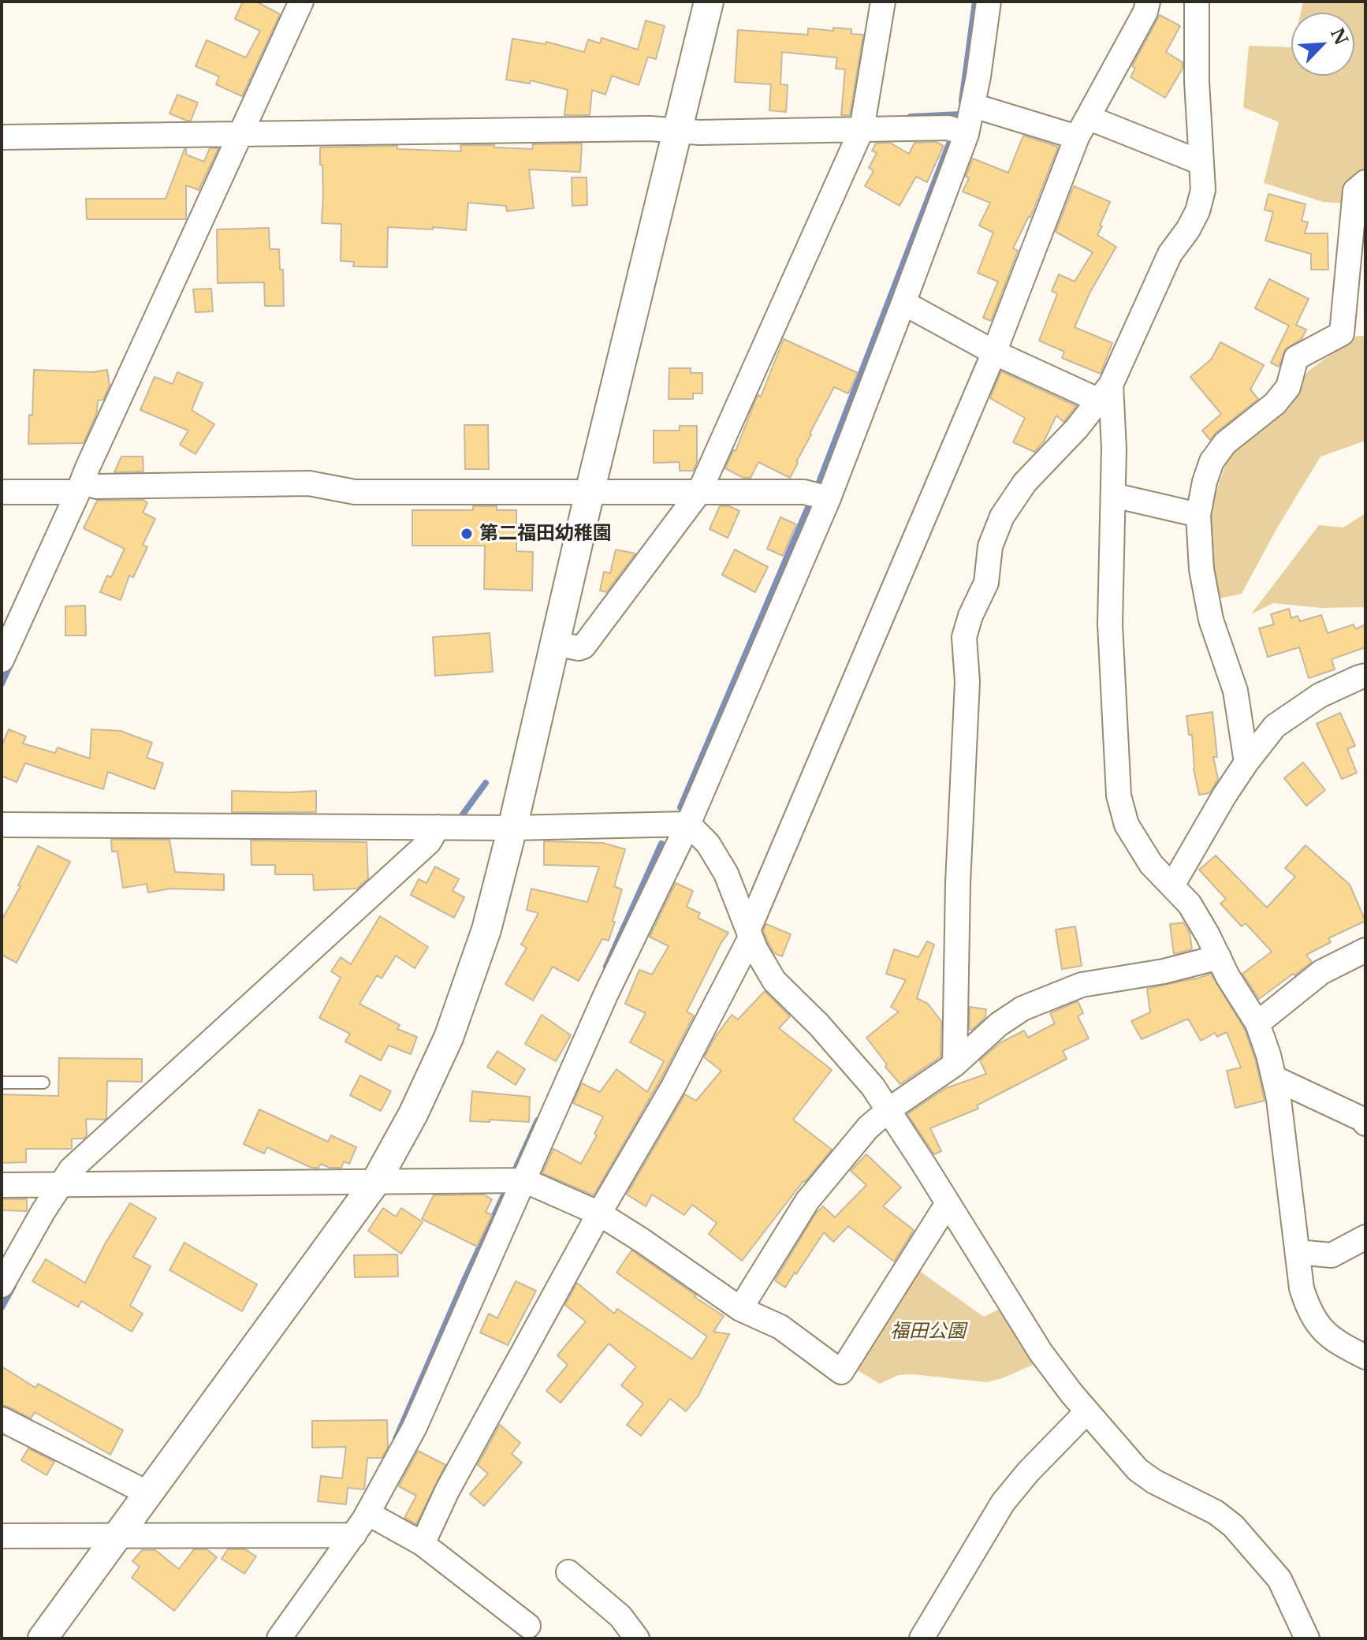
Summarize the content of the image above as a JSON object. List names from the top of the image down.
{
  "parks": ["福田公園"],
  "places": ["第二福田幼稚園"],
  "north": "top right"
}
